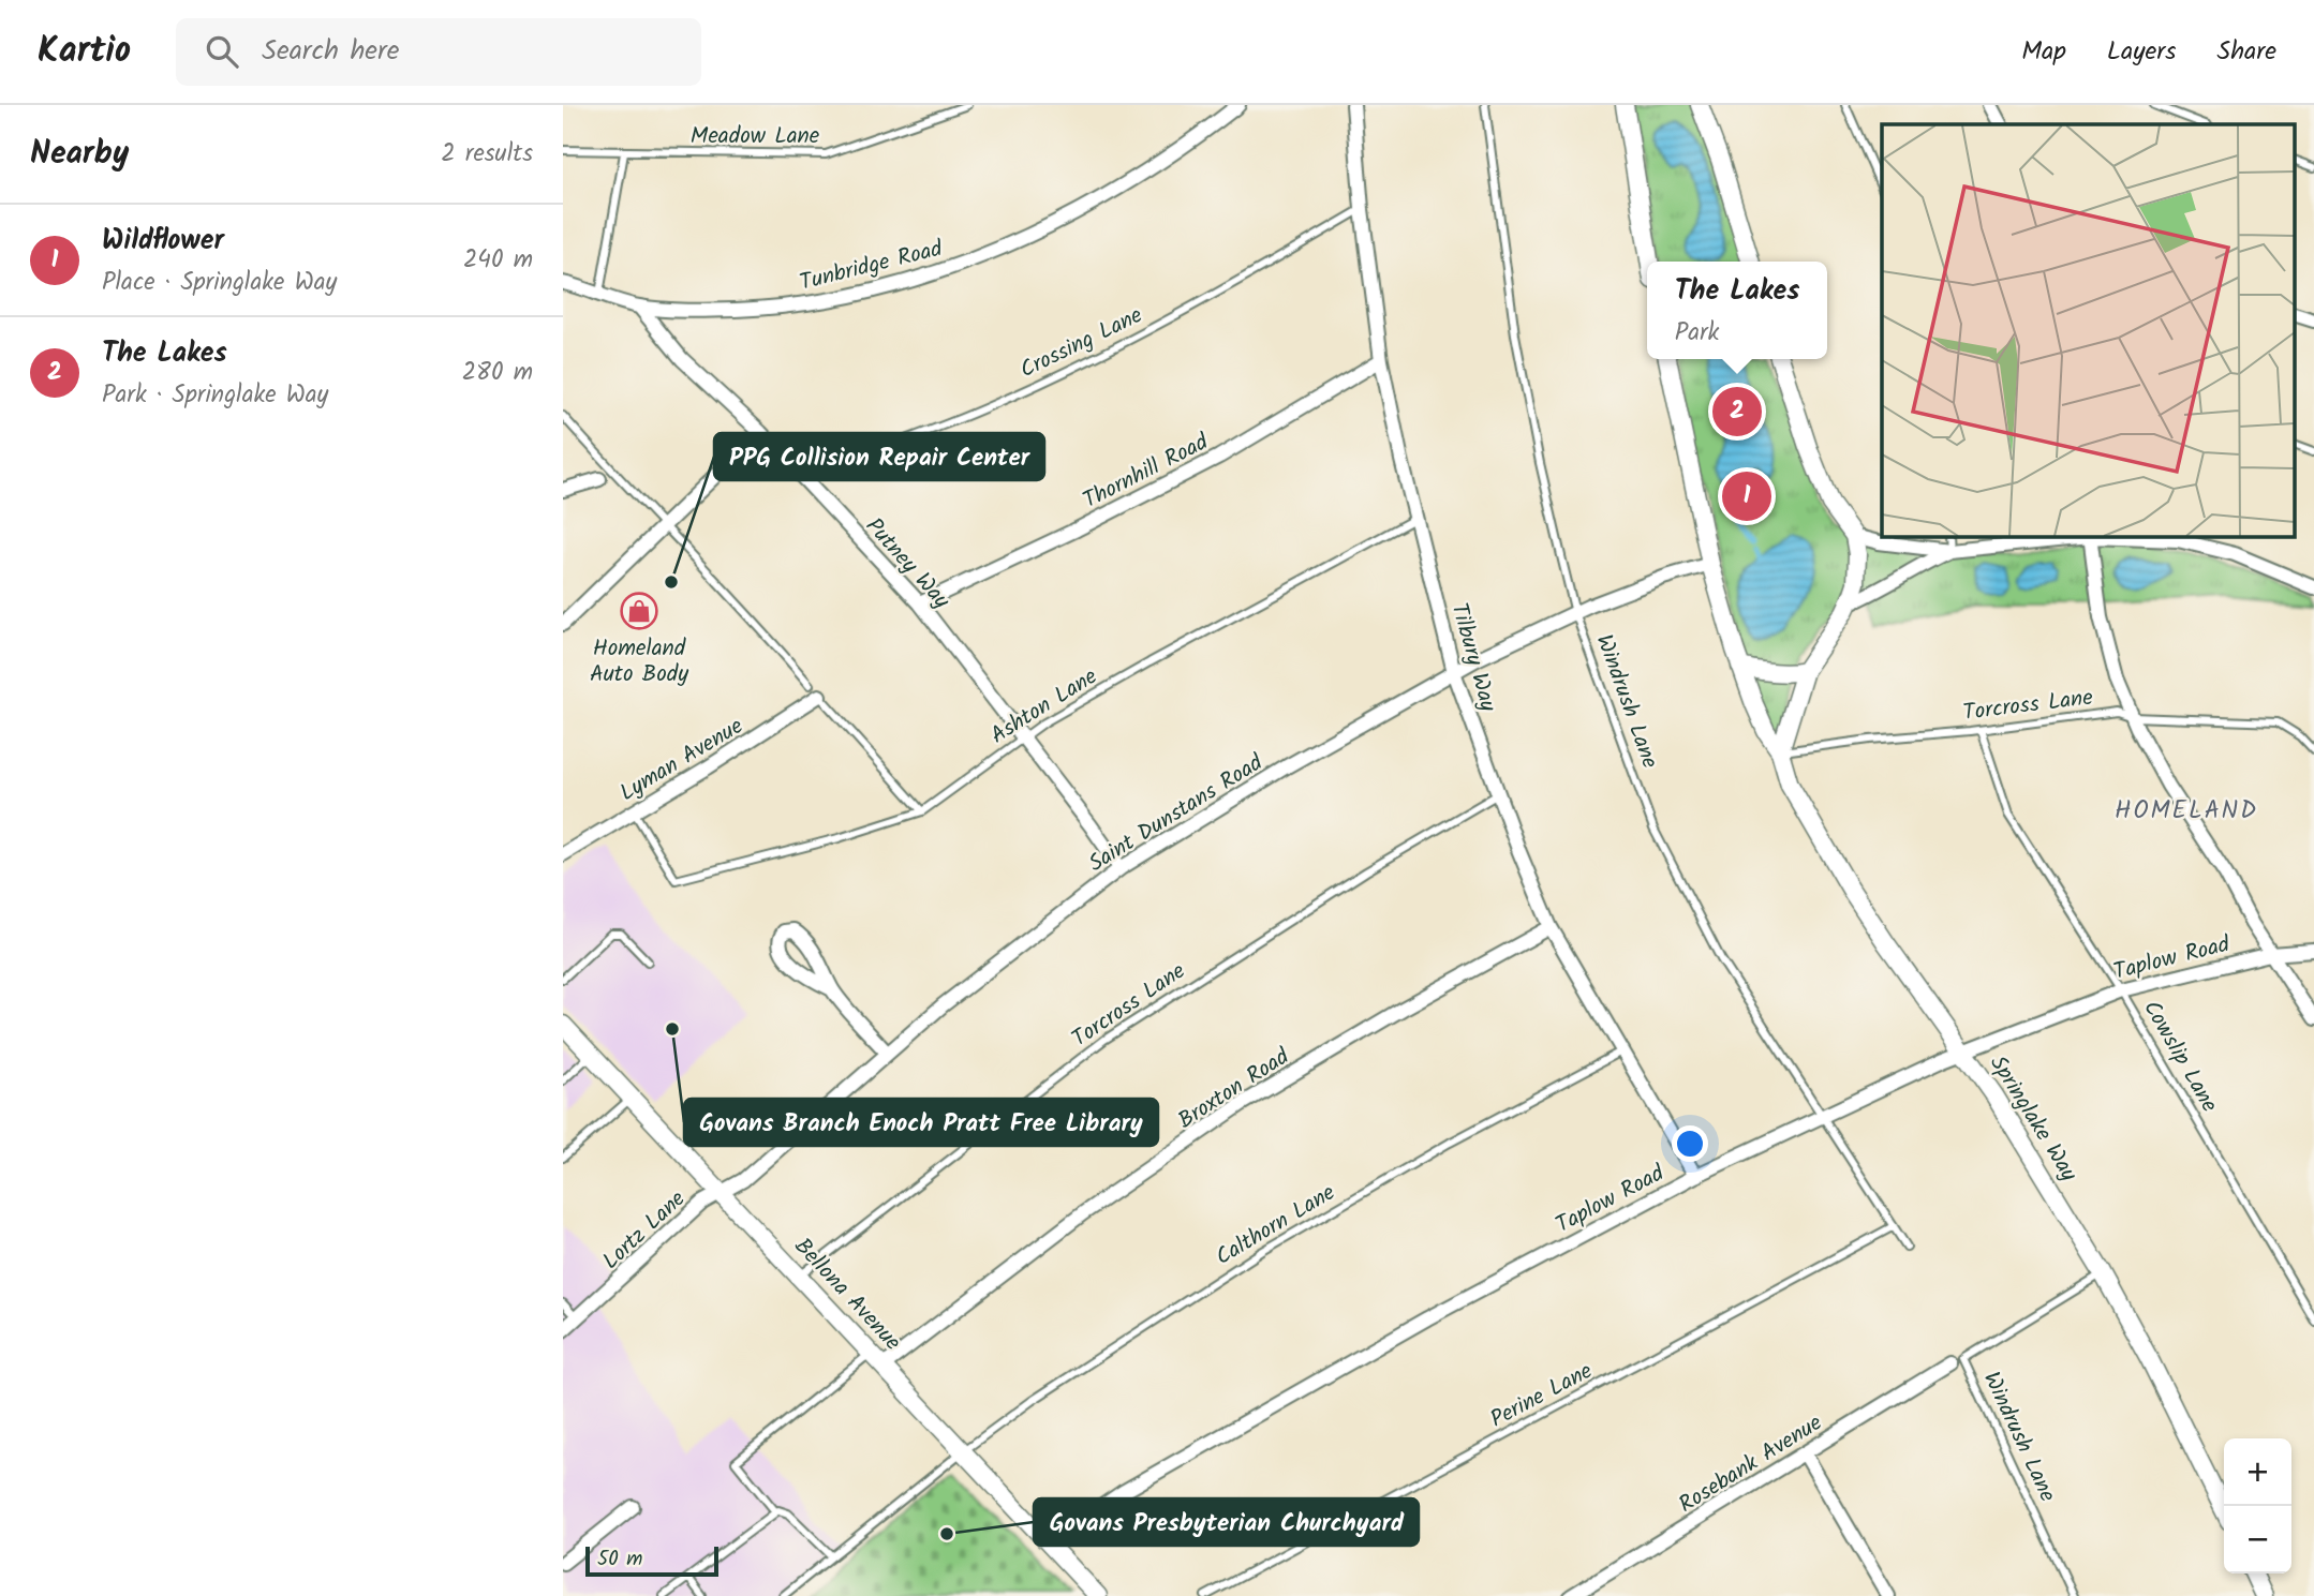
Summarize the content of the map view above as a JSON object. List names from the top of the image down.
{
  "streets": {
    "street": [
      "Tunbridge Road",
      "Thornhill Road",
      "Putney Way",
      "Tilbury Way",
      "Lyman Avenue",
      "Saint Dunstans Road",
      "Taplow Road",
      "Broxton Road",
      "Springlake Way",
      "Lortz Lane",
      "Bellona Avenue",
      "Rosebank Avenue"
    ],
    "lane": [
      "Meadow Lane",
      "Crossing Lane",
      "Windrush Lane",
      "Torcross Lane",
      "Ashton Lane",
      "Cowslip Lane",
      "Calthorn Lane",
      "Perine Lane"
    ]
  },
  "crossings": [
    ["Tunbridge Road", "Putney Way"],
    ["Crossing Lane", "Putney Way"],
    ["Crossing Lane", "Tilbury Way"],
    ["Thornhill Road", "Putney Way"],
    ["Thornhill Road", "Tilbury Way"],
    ["Putney Way", "Ashton Lane"],
    ["Putney Way", "Saint Dunstans Road"],
    ["Tilbury Way", "Torcross Lane"],
    ["Tilbury Way", "Ashton Lane"],
    ["Tilbury Way", "Saint Dunstans Road"],
    ["Tilbury Way", "Taplow Road"],
    ["Tilbury Way", "Broxton Road"],
    ["Tilbury Way", "Calthorn Lane"],
    ["Windrush Lane", "Saint Dunstans Road"],
    ["Windrush Lane", "Taplow Road"],
    ["Windrush Lane", "Springlake Way"],
    ["Windrush Lane", "Perine Lane"],
    ["Torcross Lane", "Cowslip Lane"],
    ["Torcross Lane", "Springlake Way"],
    ["Torcross Lane", "Bellona Avenue"],
    ["Ashton Lane", "Lyman Avenue"],
    ["Saint Dunstans Road", "Springlake Way"],
    ["Saint Dunstans Road", "Lortz Lane"],
    ["Saint Dunstans Road", "Bellona Avenue"],
    ["Taplow Road", "Cowslip Lane"],
    ["Taplow Road", "Springlake Way"],
    ["Taplow Road", "Bellona Avenue"],
    ["Broxton Road", "Bellona Avenue"],
    ["Calthorn Lane", "Bellona Avenue"],
    ["Lortz Lane", "Bellona Avenue"]
  ],
  "districts": ["HOMELAND"],
  "places": {
    "other": ["PPG Collision Repair Center", "Govans Branch Enoch Pratt Free Library", "Govans Presbyterian Churchyard"],
    "shop": ["Homeland Auto Body"]
  },
  "scale_bar": "50 m",
  "page": {
    "header": "Kartio",
    "search": "Search here",
    "nav": ["Map", "Layers", "Share"],
    "heading": ["Nearby", "2 results"],
    "list": [
      {
        "mark": "1",
        "name": "Wildflower",
        "note": "Place · Springlake Way",
        "value": "240 m"
      },
      {
        "mark": "2",
        "name": "The Lakes",
        "note": "Park · Springlake Way",
        "value": "280 m"
      }
    ],
    "popup": ["The Lakes", "Park"],
    "pins": ["2", "1"],
    "map_buttons": ["+", "−"],
    "scale": "50 m"
  }
}
